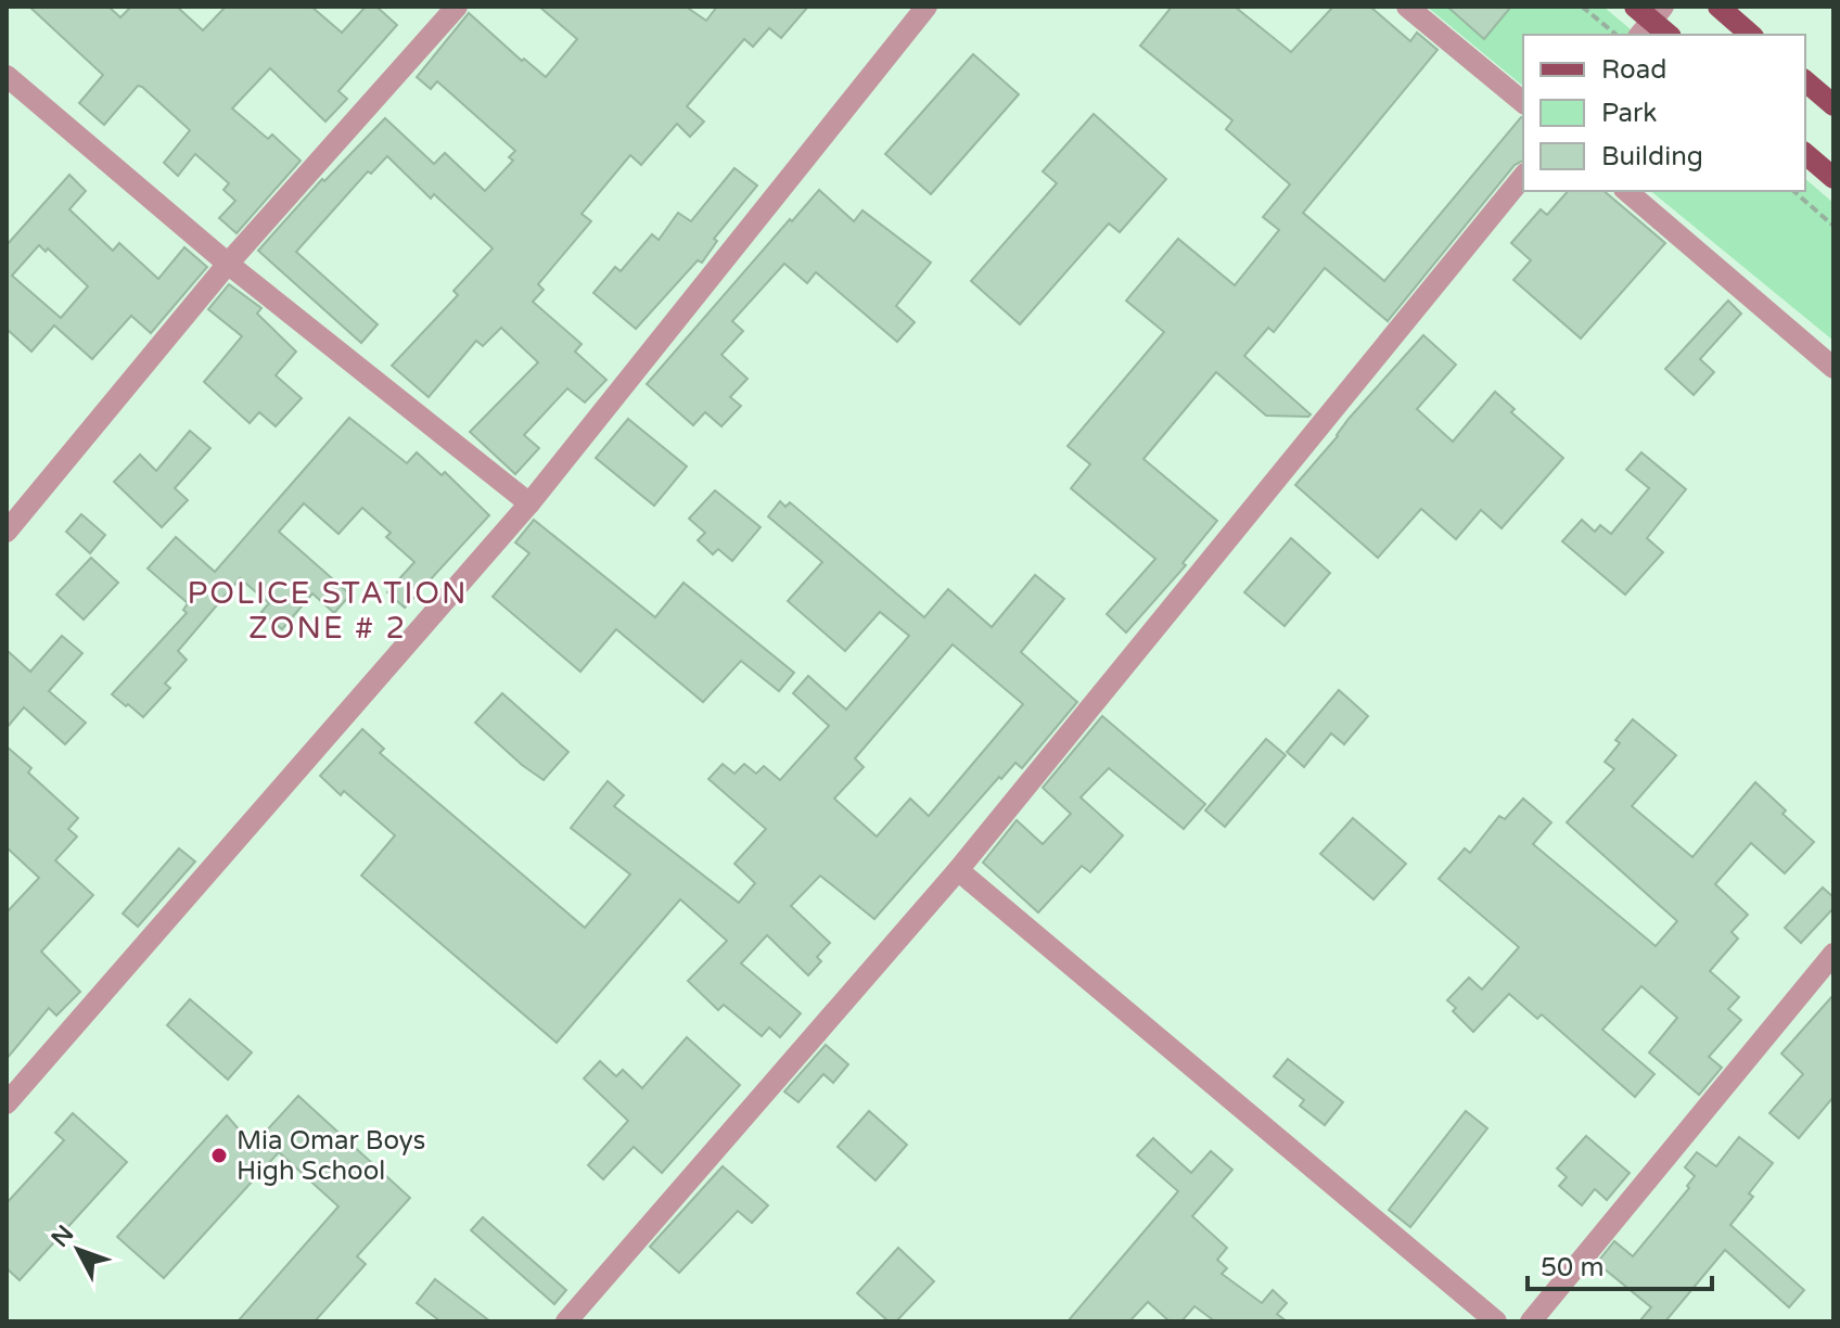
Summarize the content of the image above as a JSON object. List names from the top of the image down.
{
  "districts": ["POLICE STATION ZONE # 2"],
  "places": ["Mia Omar Boys High School"],
  "legend": ["Road", "Park", "Building"],
  "scale_bar": "50 m",
  "north": "top left"
}
